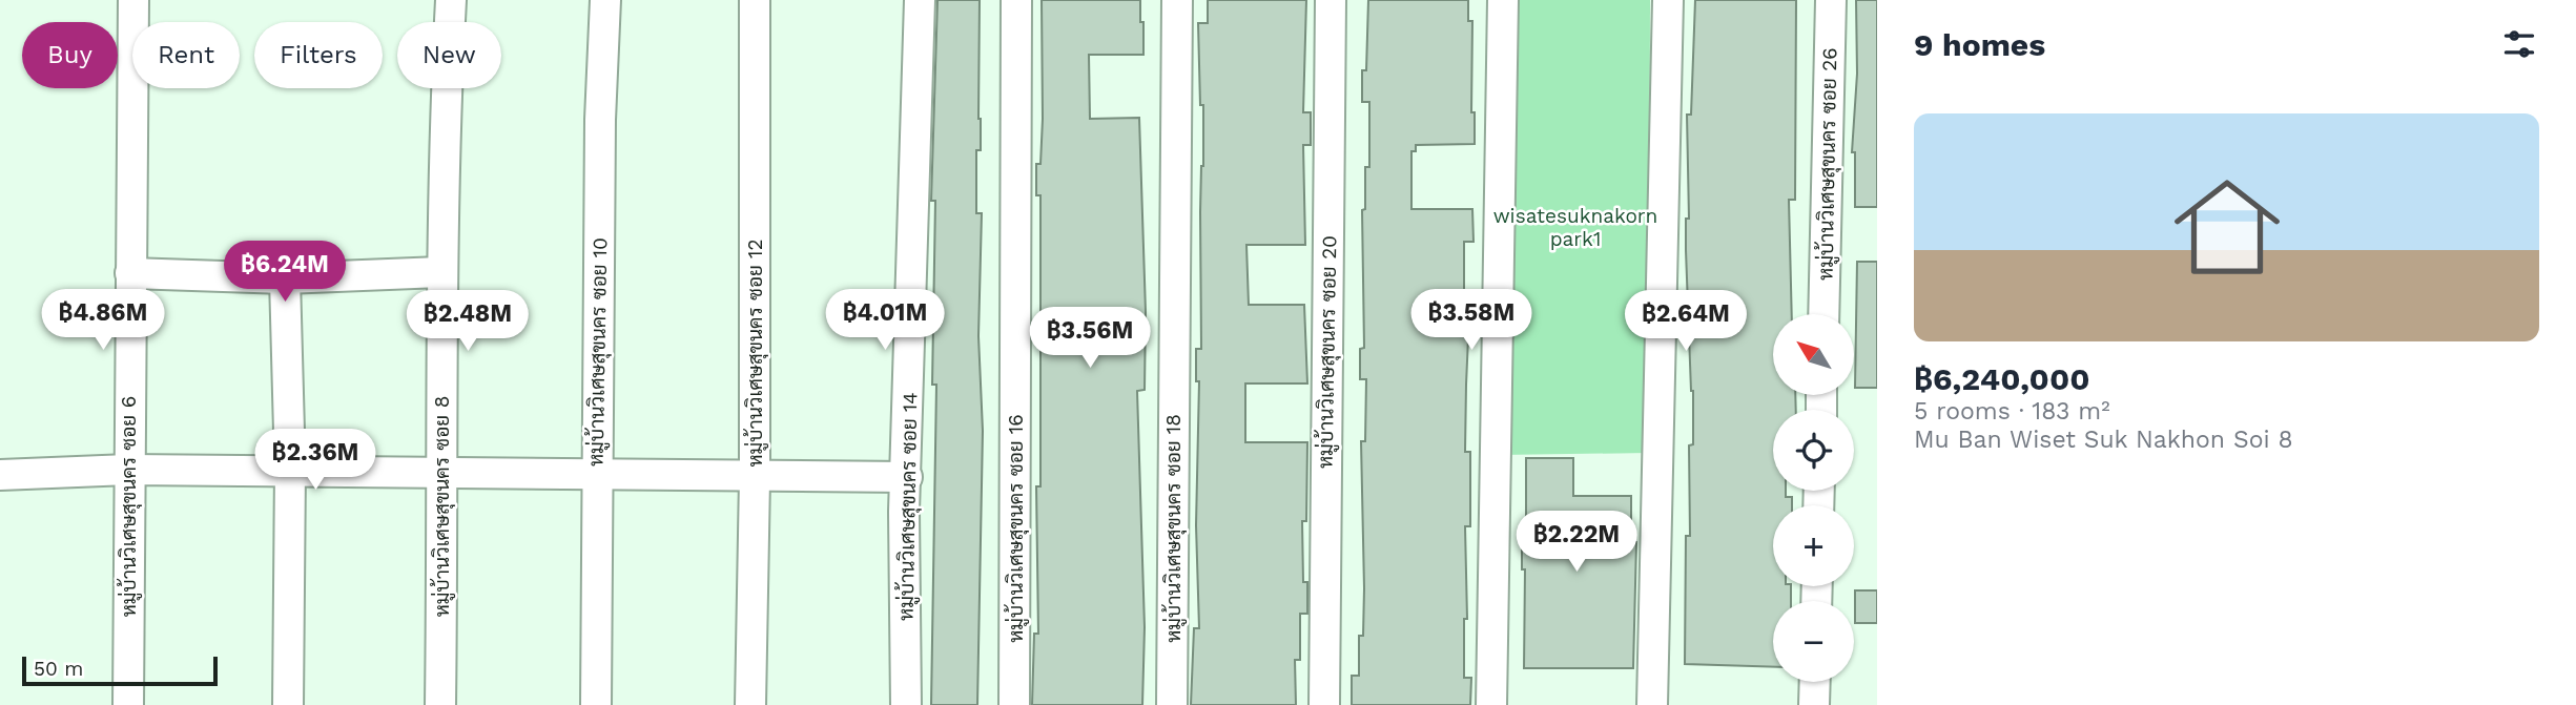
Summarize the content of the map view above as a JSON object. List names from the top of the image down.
{
  "streets": {
    "street": [
      "หมู่บ้านวิเศษสุขนคร ซอย 26",
      "หมู่บ้านวิเศษสุขนคร ซอย 10",
      "หมู่บ้านวิเศษสุขนคร ซอย 20",
      "หมู่บ้านวิเศษสุขนคร ซอย 12",
      "หมู่บ้านวิเศษสุขนคร ซอย 6",
      "หมู่บ้านวิเศษสุขนคร ซอย 8",
      "หมู่บ้านวิเศษสุขนคร ซอย 14",
      "หมู่บ้านวิเศษสุขนคร ซอย 16",
      "หมู่บ้านวิเศษสุขนคร ซอย 18"
    ]
  },
  "parks": ["wisatesuknakorn park1"],
  "scale_bar": "50 m",
  "north": "top left",
  "page": {
    "heading": "9 homes",
    "chip": [
      "Buy",
      "Rent",
      "Filters",
      "New"
    ],
    "list": [
      {
        "name": "฿6,240,000",
        "note": "5 rooms · 183 m² · Mu Ban Wiset Suk Nakhon Soi 8"
      }
    ],
    "price": [
      "฿6.24M",
      "฿4.86M",
      "฿4.01M",
      "฿3.58M",
      "฿2.48M",
      "฿2.64M",
      "฿3.56M",
      "฿2.36M",
      "฿2.22M"
    ],
    "map_buttons": ["+", "−"],
    "scale": "50 m"
  }
}
